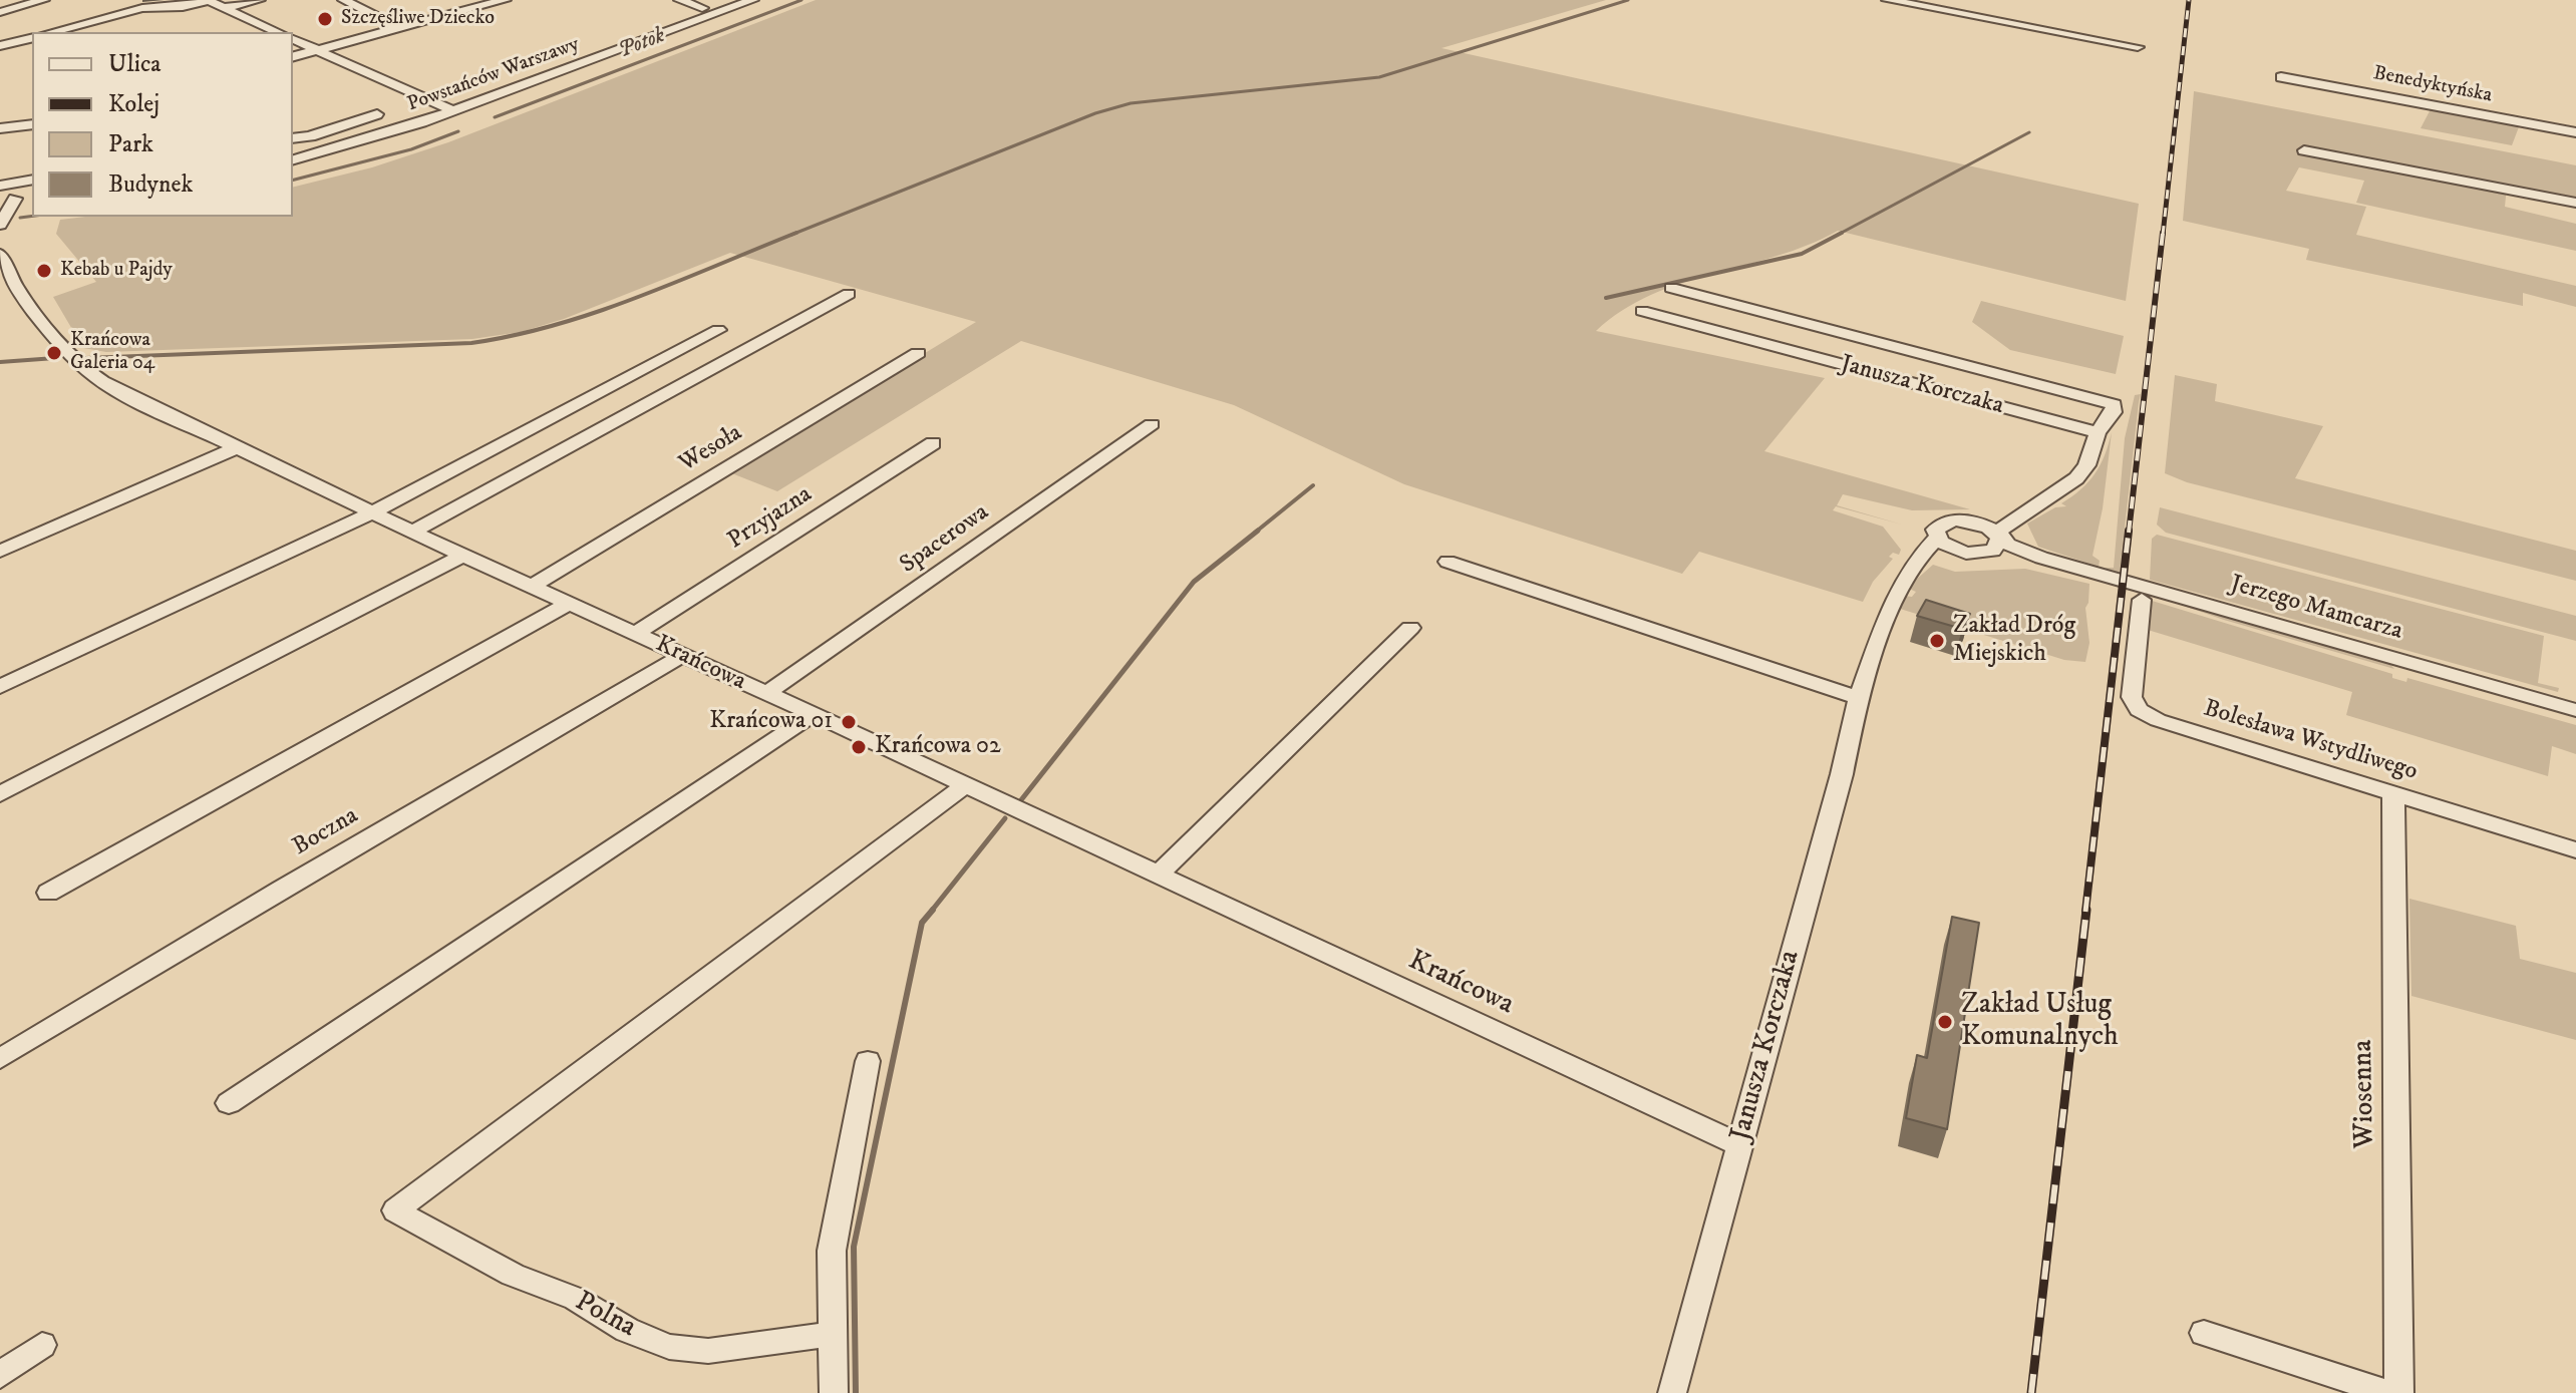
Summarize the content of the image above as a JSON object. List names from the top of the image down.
{
  "streets": {
    "street": [
      "Powstańców Warszawy",
      "Benedyktyńska",
      "Janusza Korczaka",
      "Wesoła",
      "Przyjazna",
      "Spacerowa",
      "Jerzego Mamcarza",
      "Krańcowa",
      "Bolesława Wstydliwego",
      "Boczna",
      "Wiosenna",
      "Polna"
    ]
  },
  "crossings": [
    ["Janusza Korczaka", "Krańcowa"],
    ["Wesoła", "Krańcowa"],
    ["Przyjazna", "Krańcowa"],
    ["Spacerowa", "Krańcowa"],
    ["Krańcowa", "Boczna"],
    ["Krańcowa", "Polna"],
    ["Bolesława Wstydliwego", "Wiosenna"]
  ],
  "water": ["Potok"],
  "places": [
    "Szczęśliwe Dziecko",
    "Kebab u Pajdy",
    "Krańcowa Galeria 04",
    "Zakład Dróg Miejskich",
    "Krańcowa 01",
    "Krańcowa 02",
    "Zakład Usług Komunalnych"
  ],
  "legend": [
    "Ulica",
    "Kolej",
    "Park",
    "Budynek"
  ]
}
